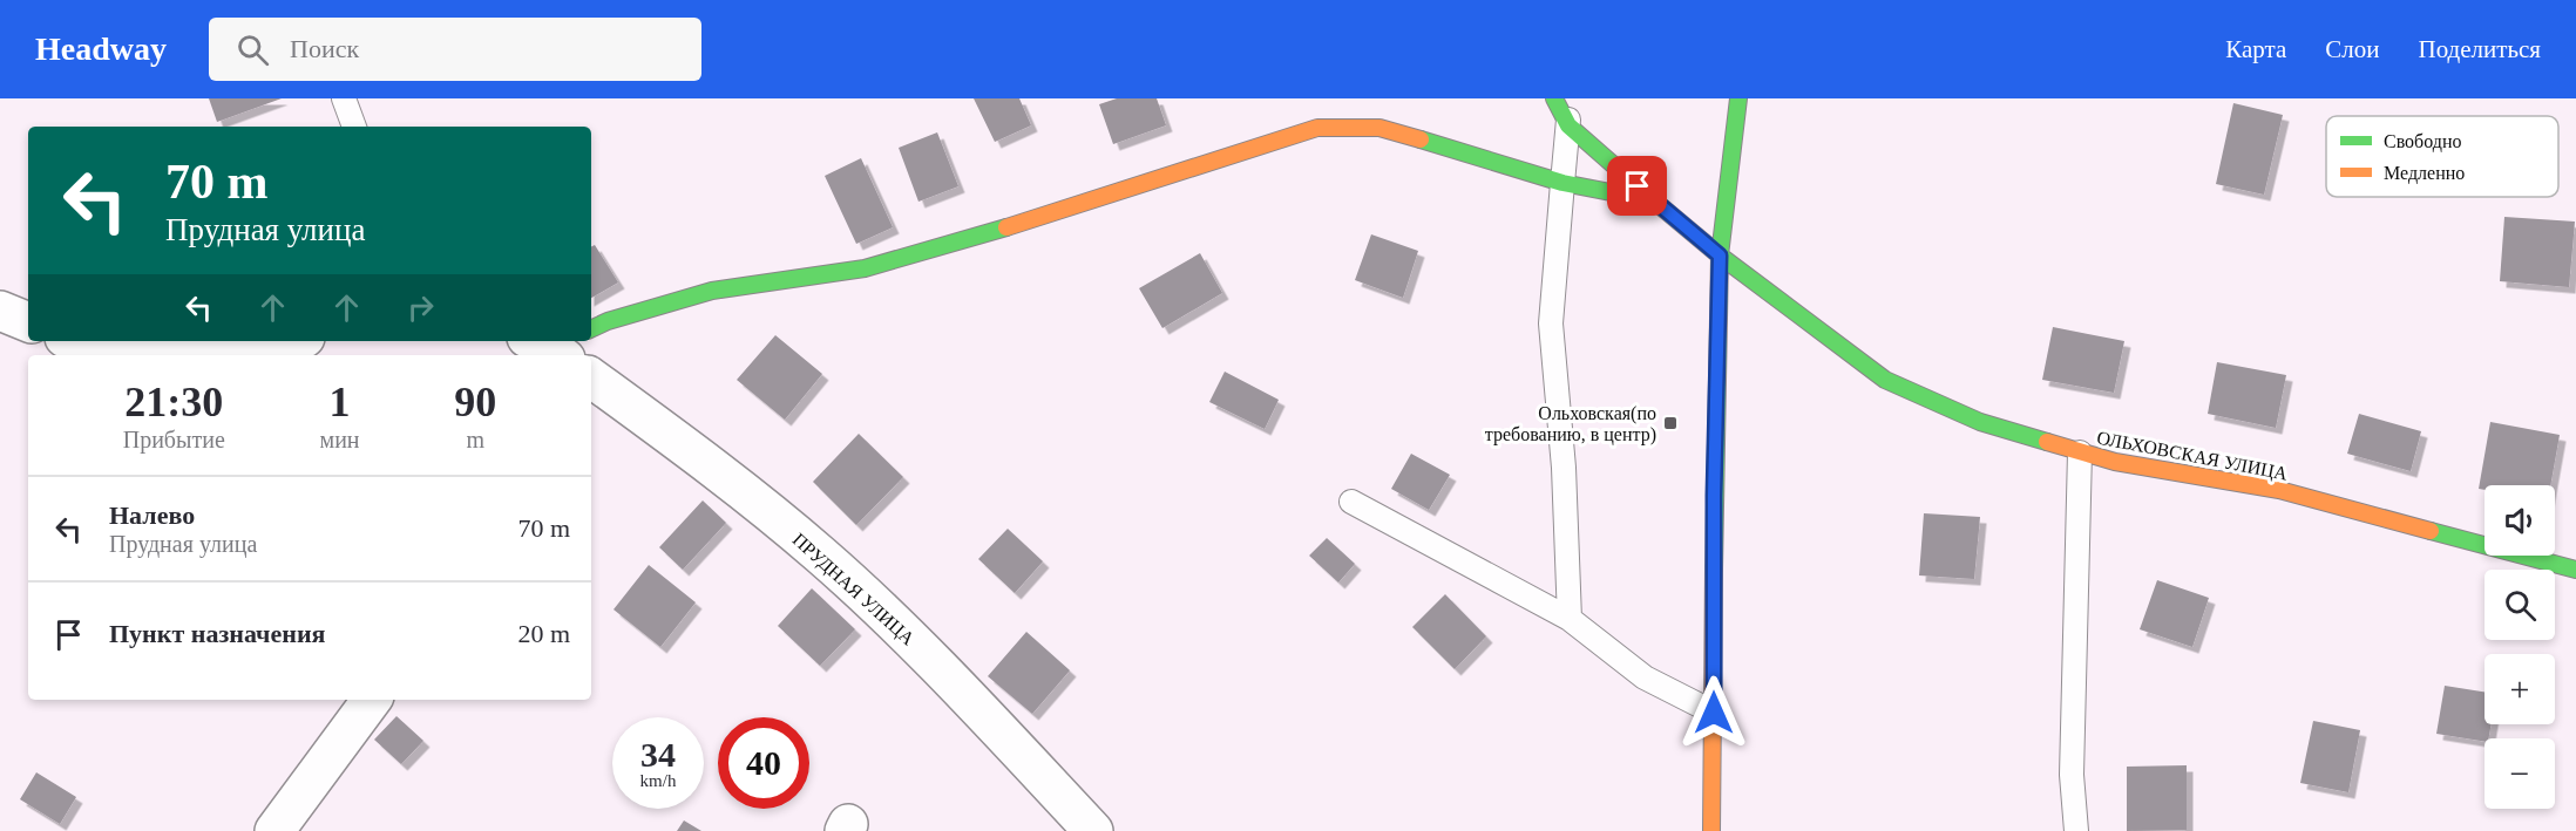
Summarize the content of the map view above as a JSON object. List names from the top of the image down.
{
  "streets": {
    "street": ["ОЛЬХОВСКАЯ УЛИЦА", "ПРУДНАЯ УЛИЦА"]
  },
  "places": {
    "transit": ["Ольховская(по требованию, в центр)"]
  },
  "legend": ["Свободно", "Медленно"],
  "page": {
    "header": "Headway",
    "search": "Поиск",
    "nav": ["Карта", "Слои", "Поделиться"],
    "turn": ["70 m", "Прудная улица"],
    "eta": [
      "21:30",
      "Прибытие",
      "1",
      "мин",
      "90",
      "m"
    ],
    "list": [
      {
        "name": "Налево",
        "note": "Прудная улица",
        "value": "70 m"
      },
      {
        "name": "Пункт назначения",
        "value": "20 m"
      }
    ],
    "map_buttons": ["+", "−"],
    "speed": "34 km/h",
    "limit": "40"
  }
}
